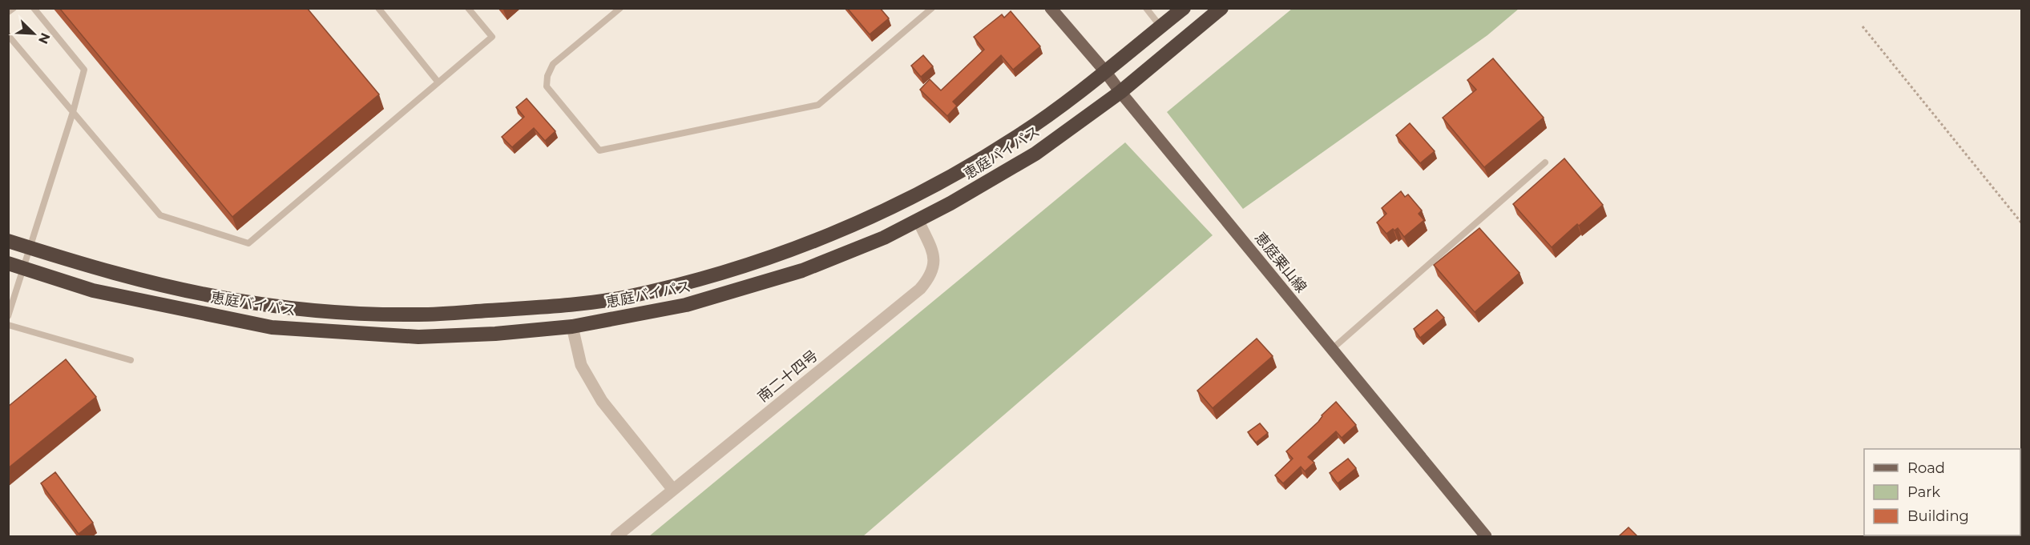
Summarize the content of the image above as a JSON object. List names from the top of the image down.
{
  "streets": {
    "highway": ["恵庭バイパス"],
    "main road": ["恵庭栗山線"],
    "street": ["南二十四号"]
  },
  "crossings": [
    ["恵庭バイパス", "恵庭栗山線"],
    ["恵庭バイパス", "南二十四号"]
  ],
  "legend": ["Road", "Park", "Building"],
  "north": "bottom right"
}
